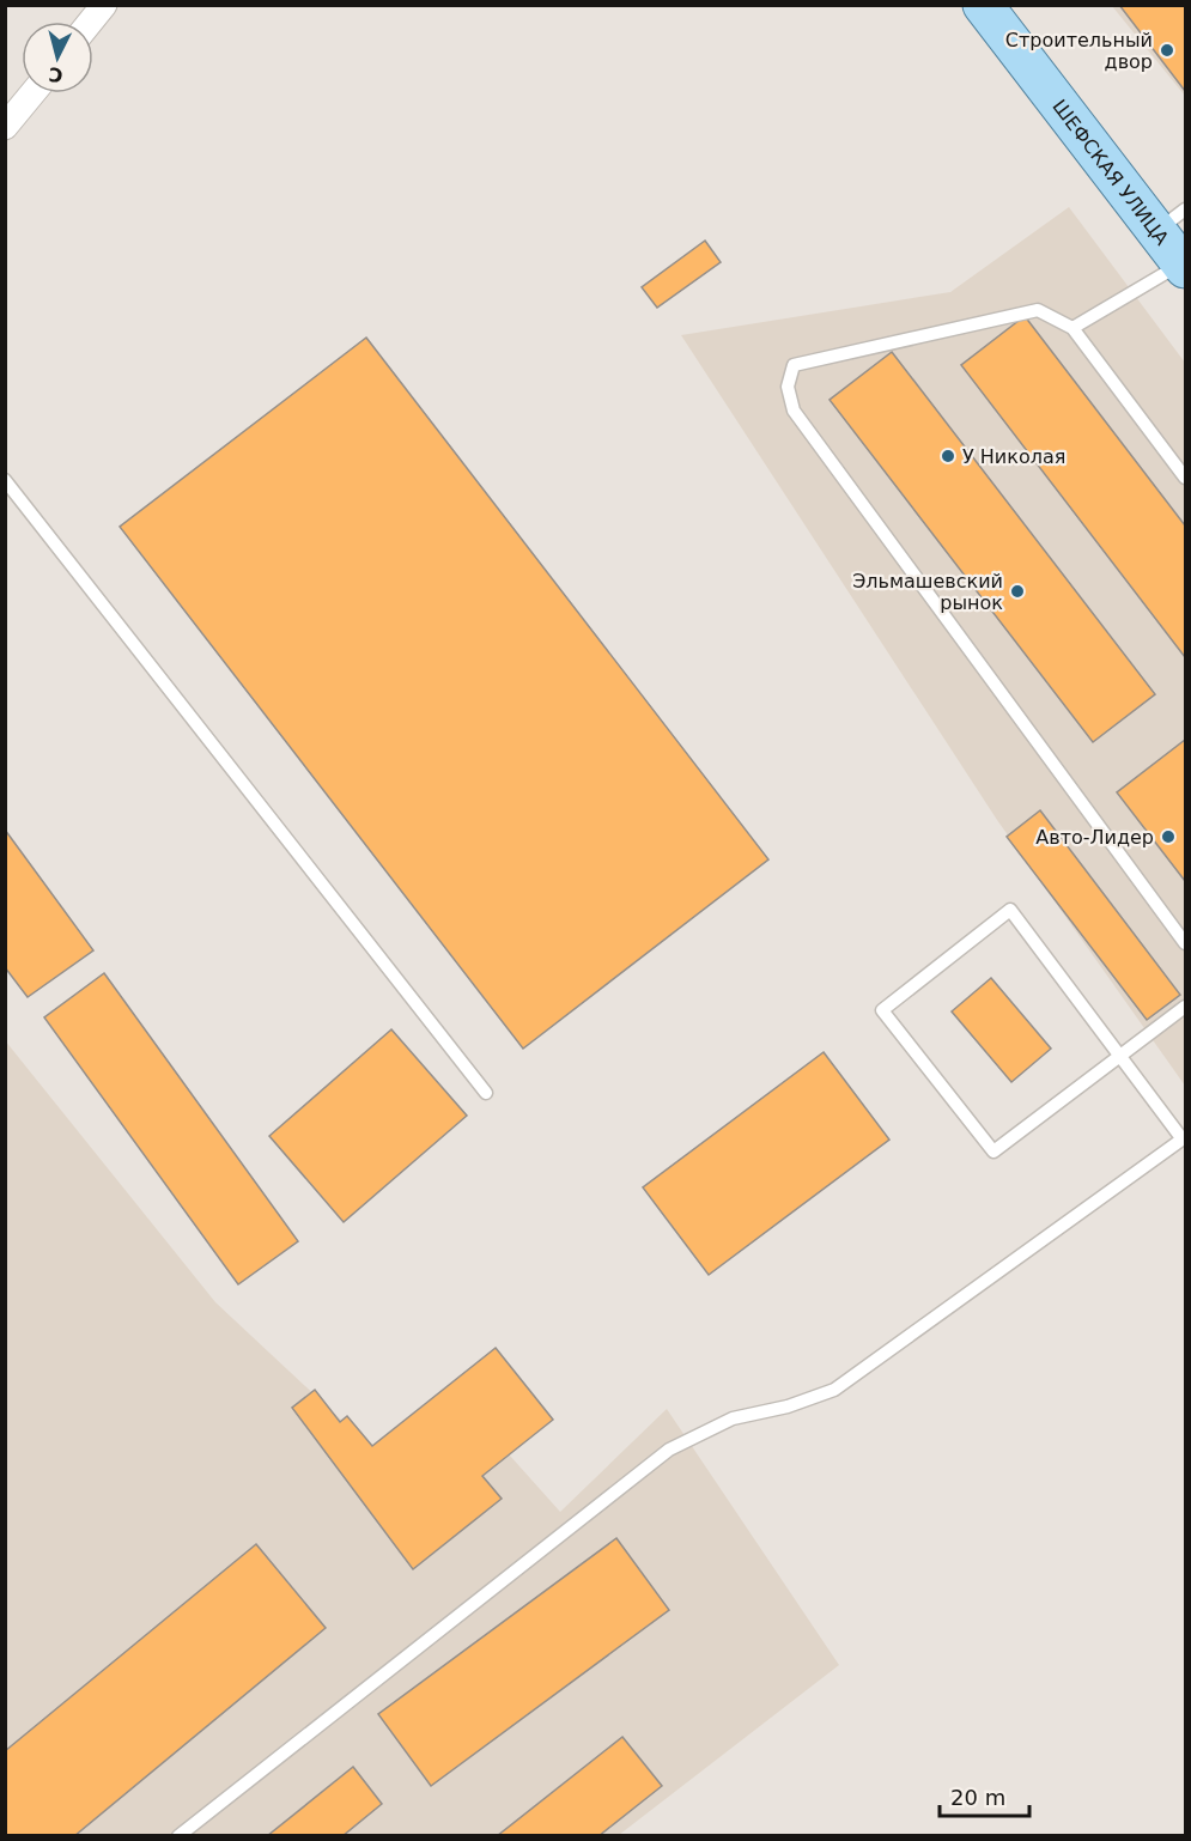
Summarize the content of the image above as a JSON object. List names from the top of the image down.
{
  "streets": {
    "main road": ["ШЕФСКАЯ УЛИЦА"]
  },
  "places": [
    "Строительный двор",
    "У Николая",
    "Эльмашевский рынок",
    "Авто-Лидер"
  ],
  "scale_bar": "20 m",
  "north": "bottom"
}
